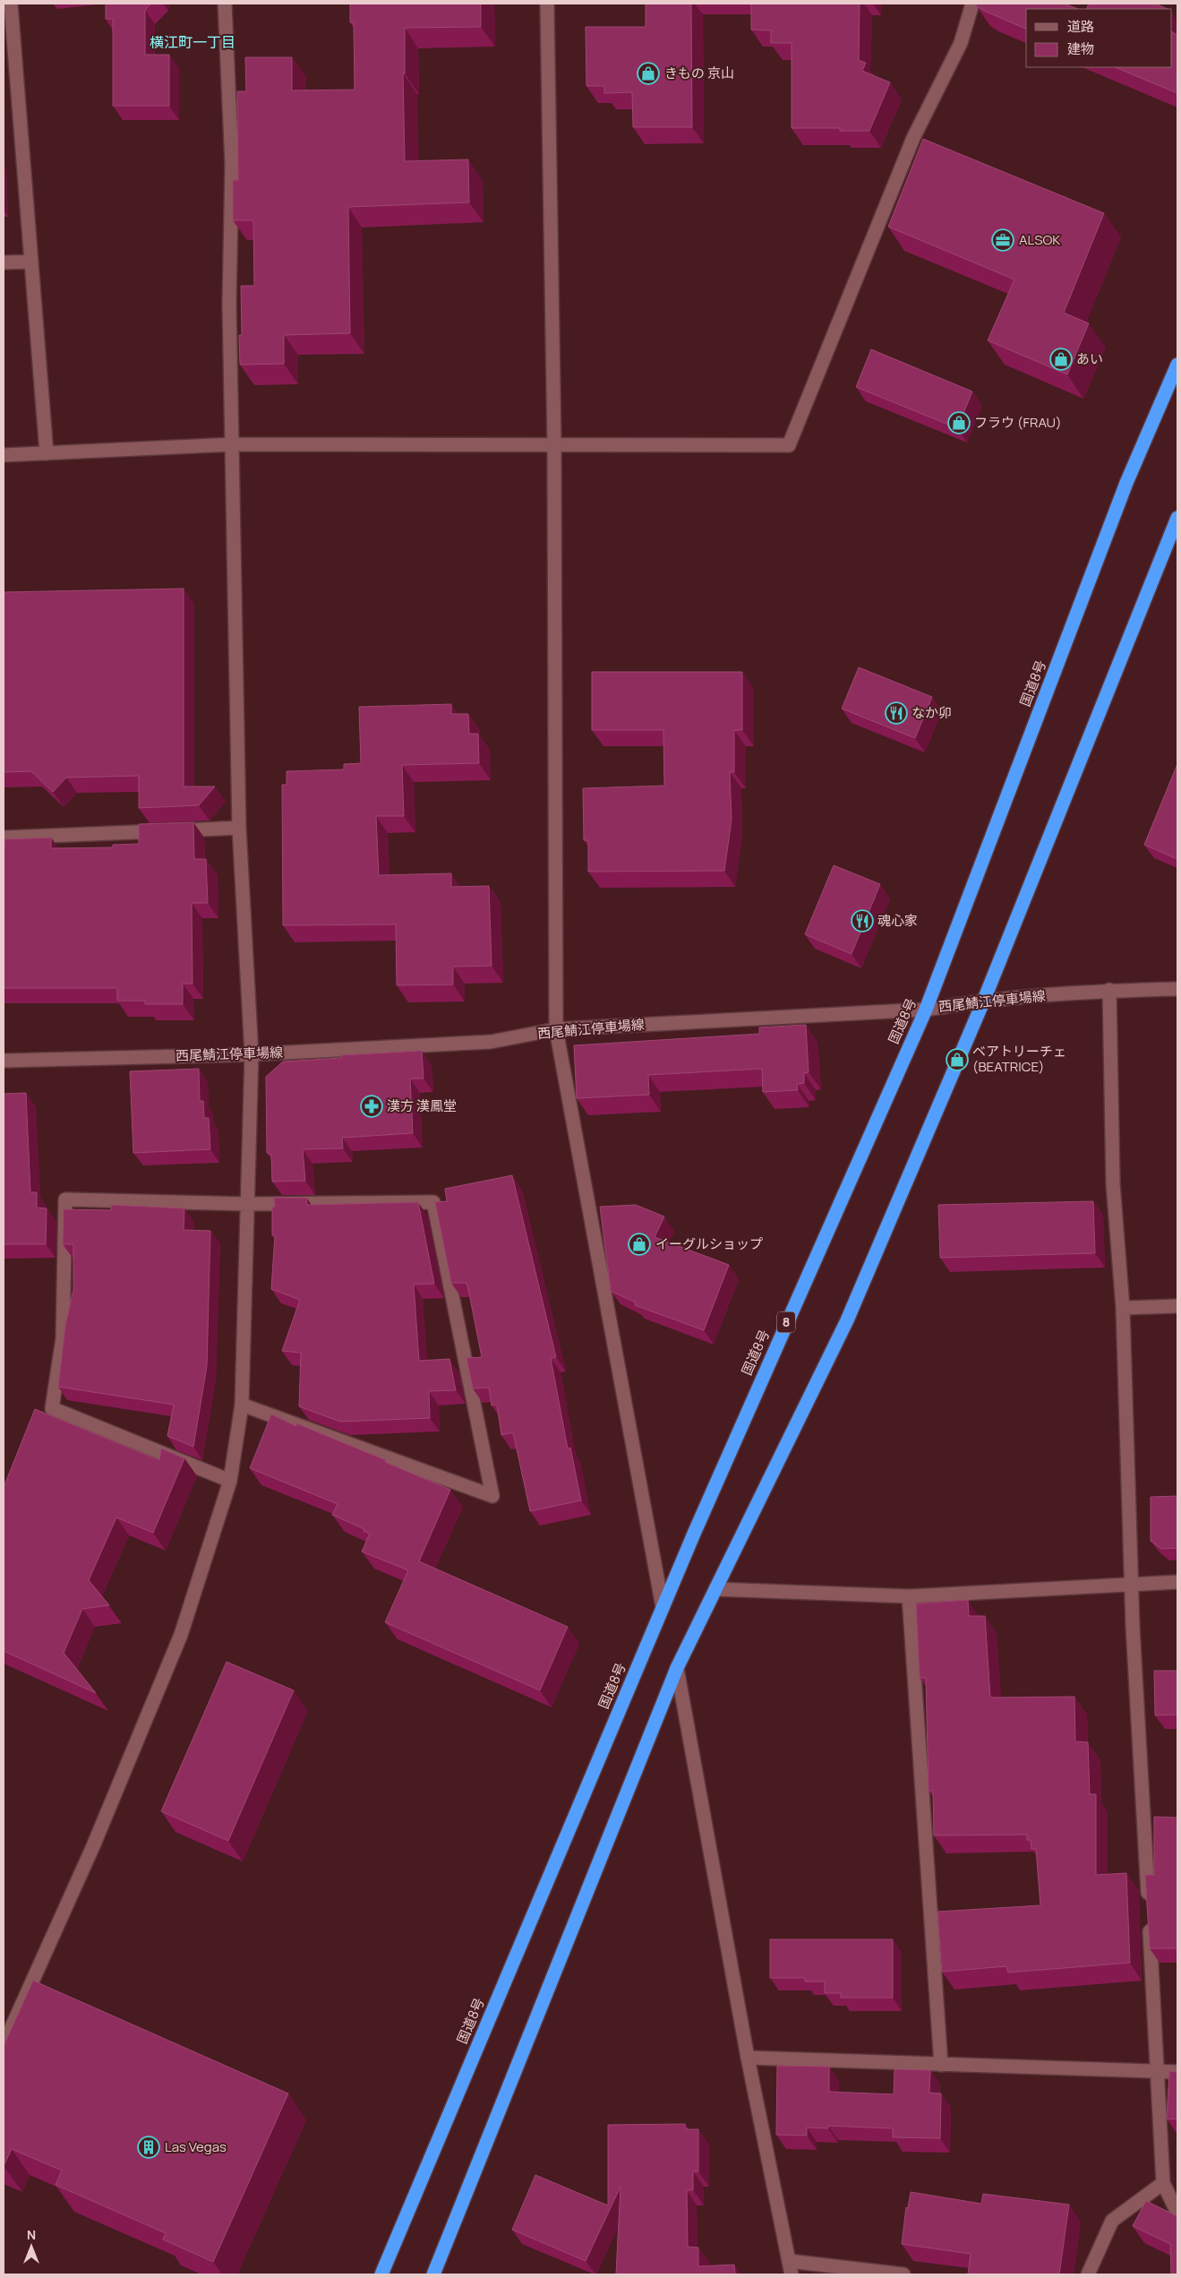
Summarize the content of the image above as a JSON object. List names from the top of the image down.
{
  "streets": {
    "highway": ["国道8号", "8"],
    "street": ["西尾鯖江停車場線"]
  },
  "crossings": [
    ["国道8号", "西尾鯖江停車場線"]
  ],
  "districts": ["横江町一丁目"],
  "places": {
    "shop": [
      "きもの 京山",
      "あい",
      "フラウ (FRAU)",
      "ベアトリーチェ (BEATRICE)",
      "イーグルショップ"
    ],
    "office": ["ALSOK"],
    "restaurant": ["なか卯", "魂心家"],
    "pharmacy": ["漢方 漢鳳堂"],
    "building": ["Las Vegas"]
  },
  "legend": ["道路", "建物"],
  "north": "top"
}
